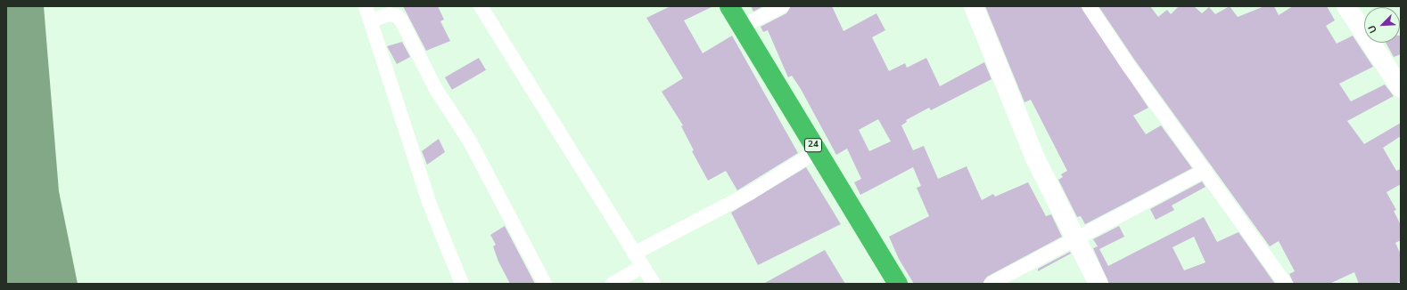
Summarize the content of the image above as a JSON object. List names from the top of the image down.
{
  "streets": {
    "highway": ["24"]
  },
  "north": "bottom left"
}
